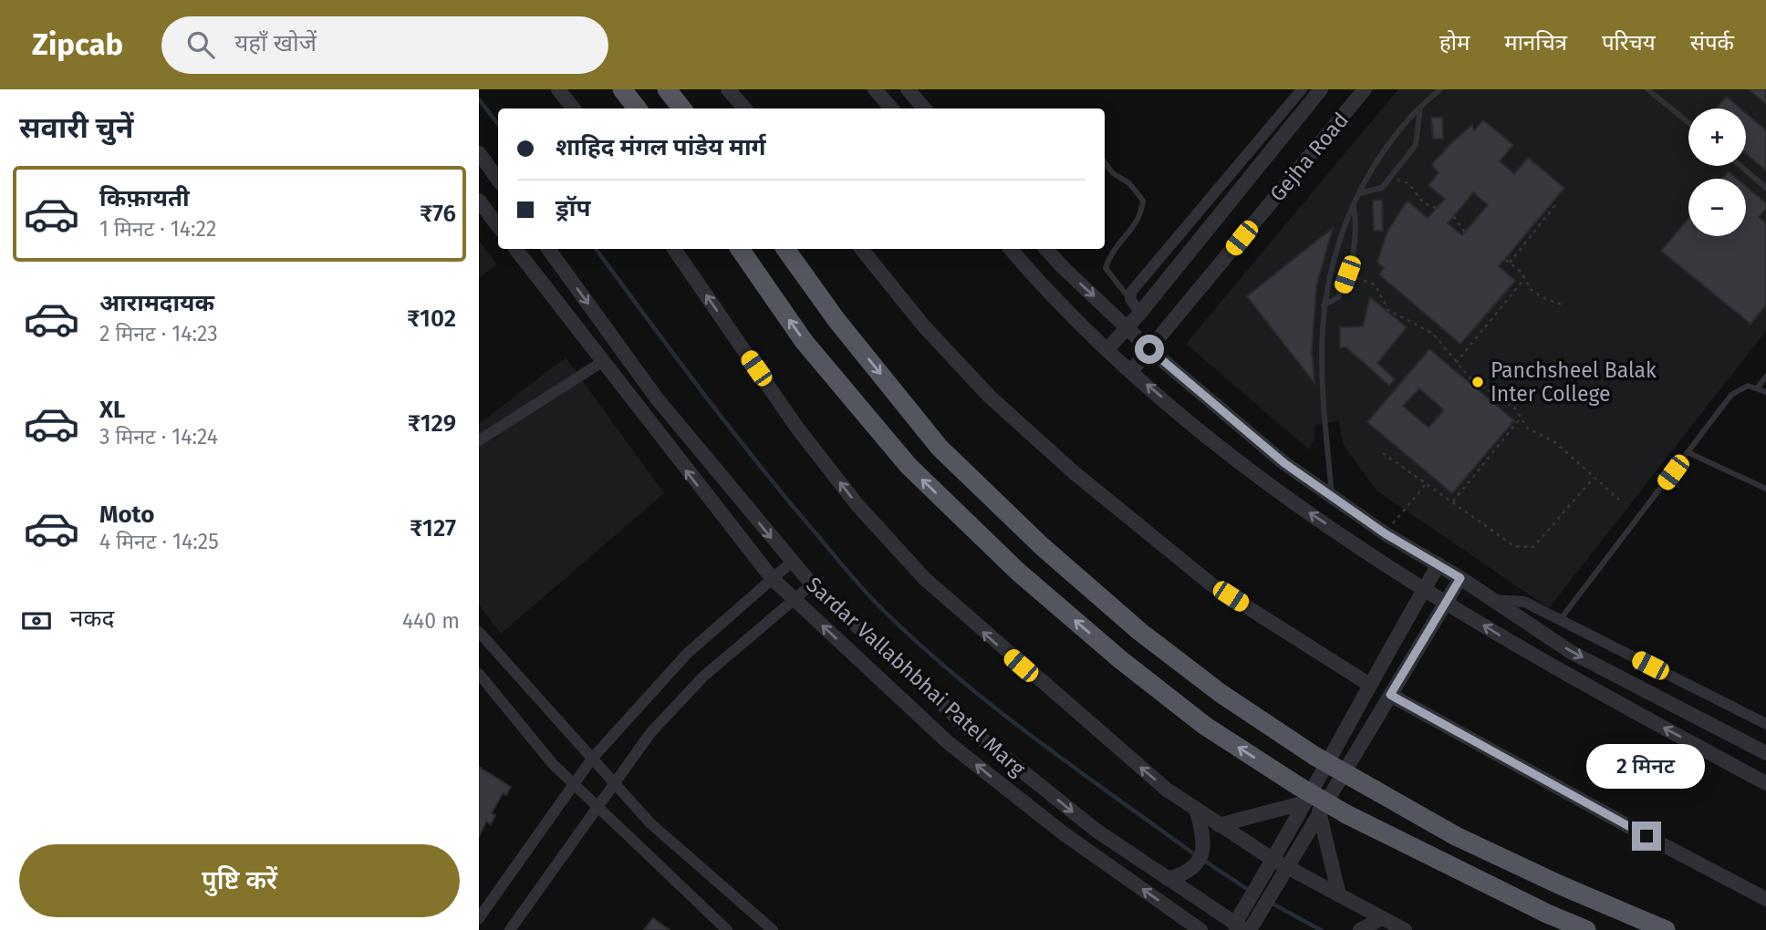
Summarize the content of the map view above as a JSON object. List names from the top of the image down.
{
  "streets": {
    "street": ["Gejha Road", "Sardar Vallabhbhai Patel Marg"]
  },
  "places": ["Panchsheel Balak Inter College"],
  "page": {
    "header": "Zipcab",
    "search": "यहाँ खोजें",
    "nav": [
      "होम",
      "मानचित्र",
      "परिचय",
      "संपर्क"
    ],
    "heading": "सवारी चुनें",
    "map_buttons": ["+", "−"],
    "banner": ["शाहिद मंगल पांडेय मार्ग", "ड्रॉप"],
    "list": [
      {
        "name": "किफ़ायती",
        "note": "1 मिनट · 14:22",
        "value": "₹76"
      },
      {
        "name": "आरामदायक",
        "note": "2 मिनट · 14:23",
        "value": "₹102"
      },
      {
        "name": "XL",
        "note": "3 मिनट · 14:24",
        "value": "₹129"
      },
      {
        "name": "Moto",
        "note": "4 मिनट · 14:25",
        "value": "₹127"
      }
    ],
    "pay": ["नकद", "440 m"],
    "bubble": "2 मिनट",
    "buttons": "पुष्टि करें"
  }
}
